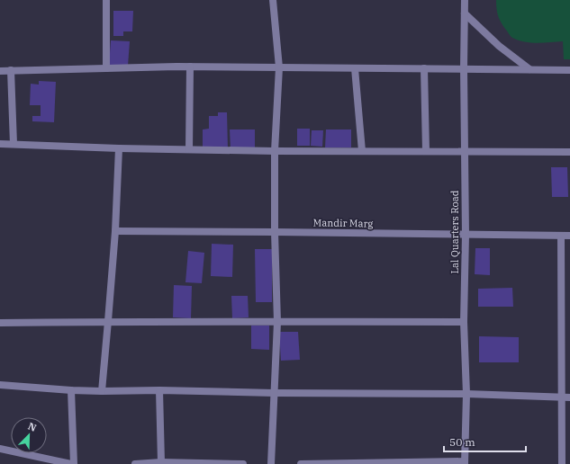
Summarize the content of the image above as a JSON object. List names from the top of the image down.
{
  "streets": {
    "street": ["Mandir Marg", "Lal Quarters Road"]
  },
  "crossings": [
    ["Mandir Marg", "Lal Quarters Road"]
  ],
  "scale_bar": "50 m",
  "north": "top right"
}
